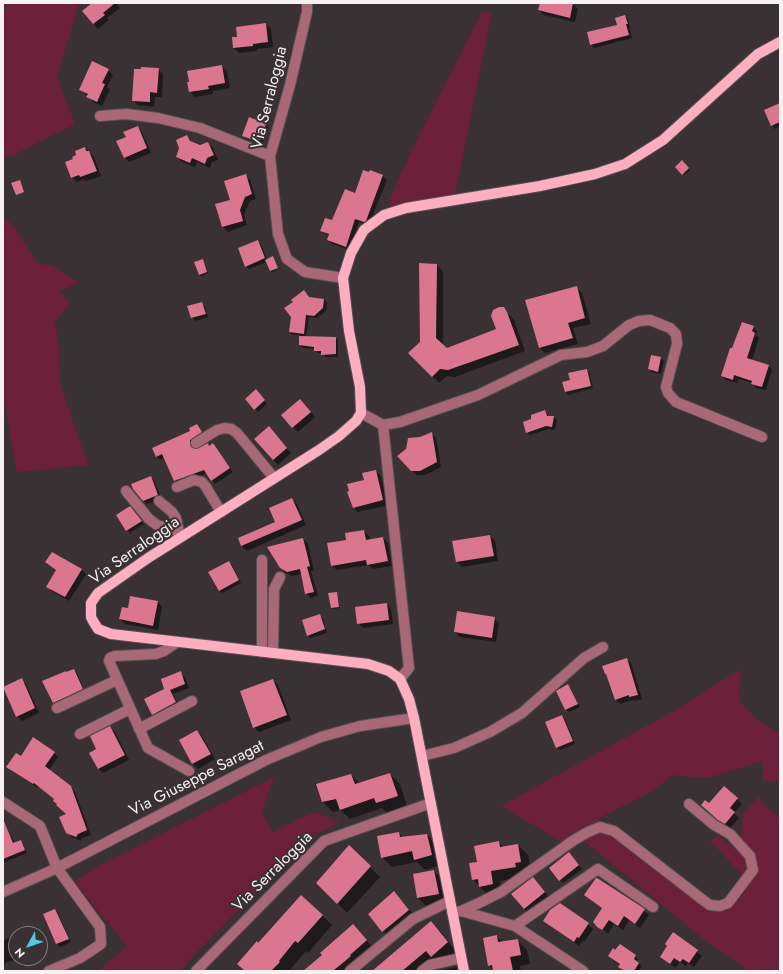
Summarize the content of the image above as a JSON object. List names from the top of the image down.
{
  "streets": {
    "main road": ["Via Serraloggia"],
    "street": ["Via Giuseppe Saragat"]
  },
  "north": "bottom left"
}
